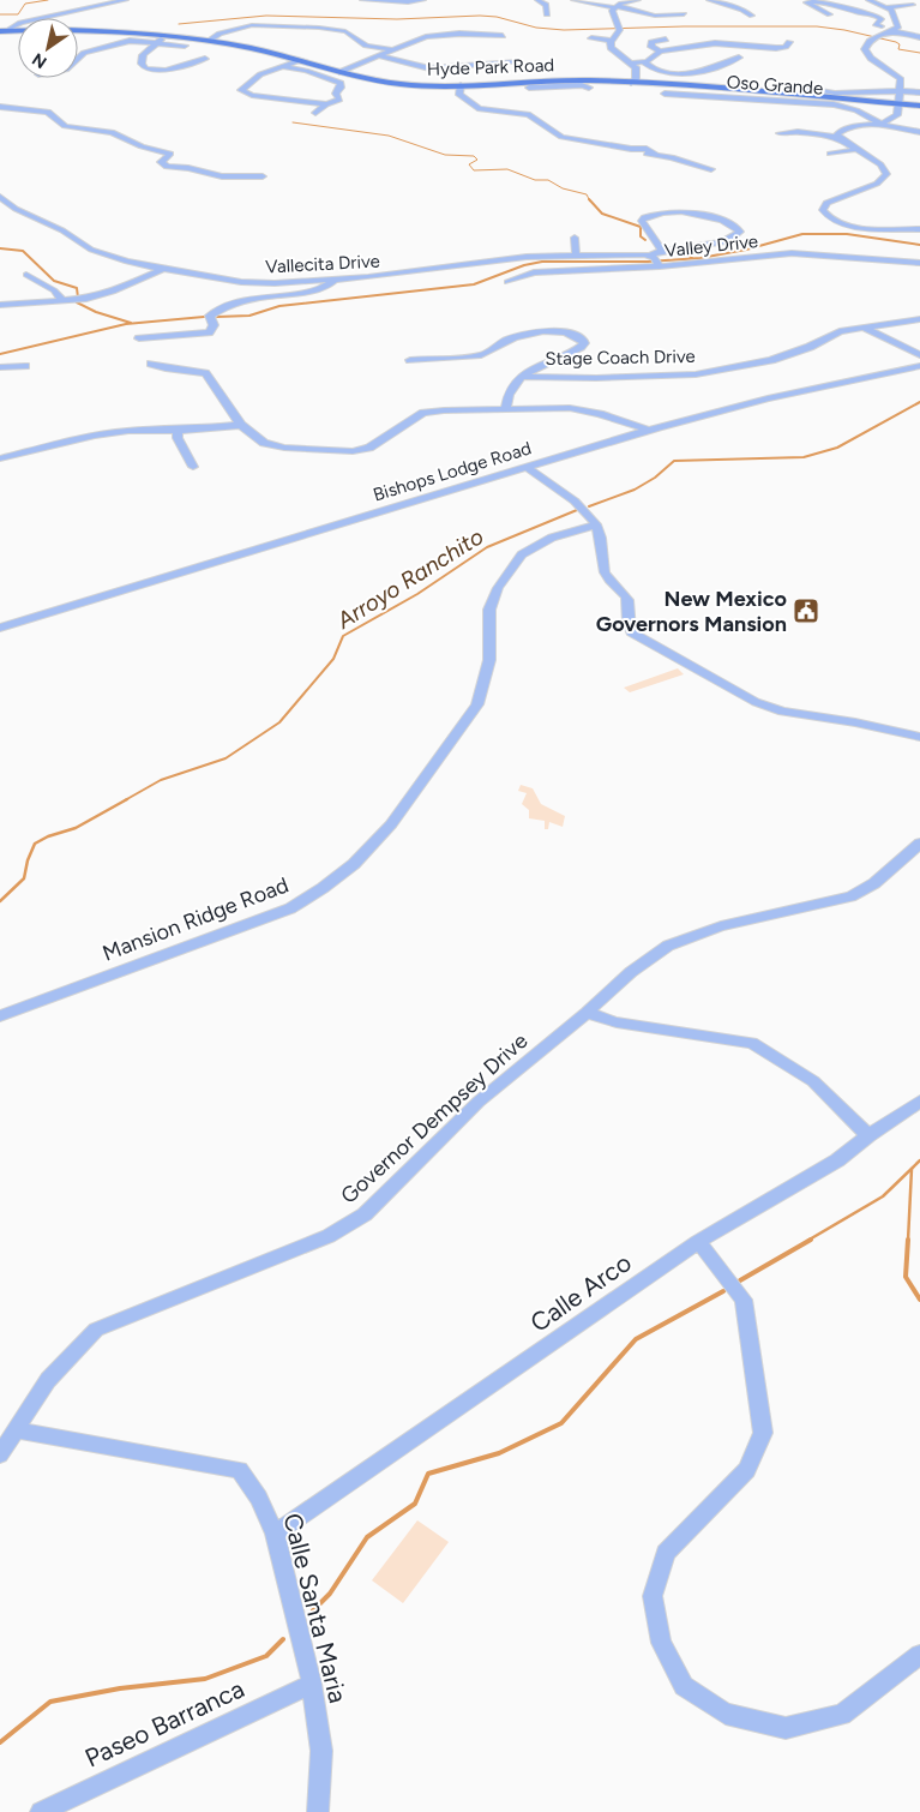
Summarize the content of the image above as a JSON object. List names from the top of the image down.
{
  "streets": {
    "main road": ["Hyde Park Road"],
    "street": [
      "Oso Grande",
      "Valley Drive",
      "Vallecita Drive",
      "Stage Coach Drive",
      "Bishops Lodge Road",
      "Mansion Ridge Road",
      "Governor Dempsey Drive",
      "Calle Arco",
      "Calle Santa Maria",
      "Paseo Barranca"
    ]
  },
  "crossings": [
    ["Valley Drive", "Vallecita Drive"],
    ["Governor Dempsey Drive", "Calle Santa Maria"],
    ["Calle Arco", "Calle Santa Maria"],
    ["Calle Santa Maria", "Paseo Barranca"]
  ],
  "water": ["Arroyo Ranchito"],
  "places": {
    "public building": ["New Mexico Governors Mansion"]
  },
  "north": "bottom left"
}
